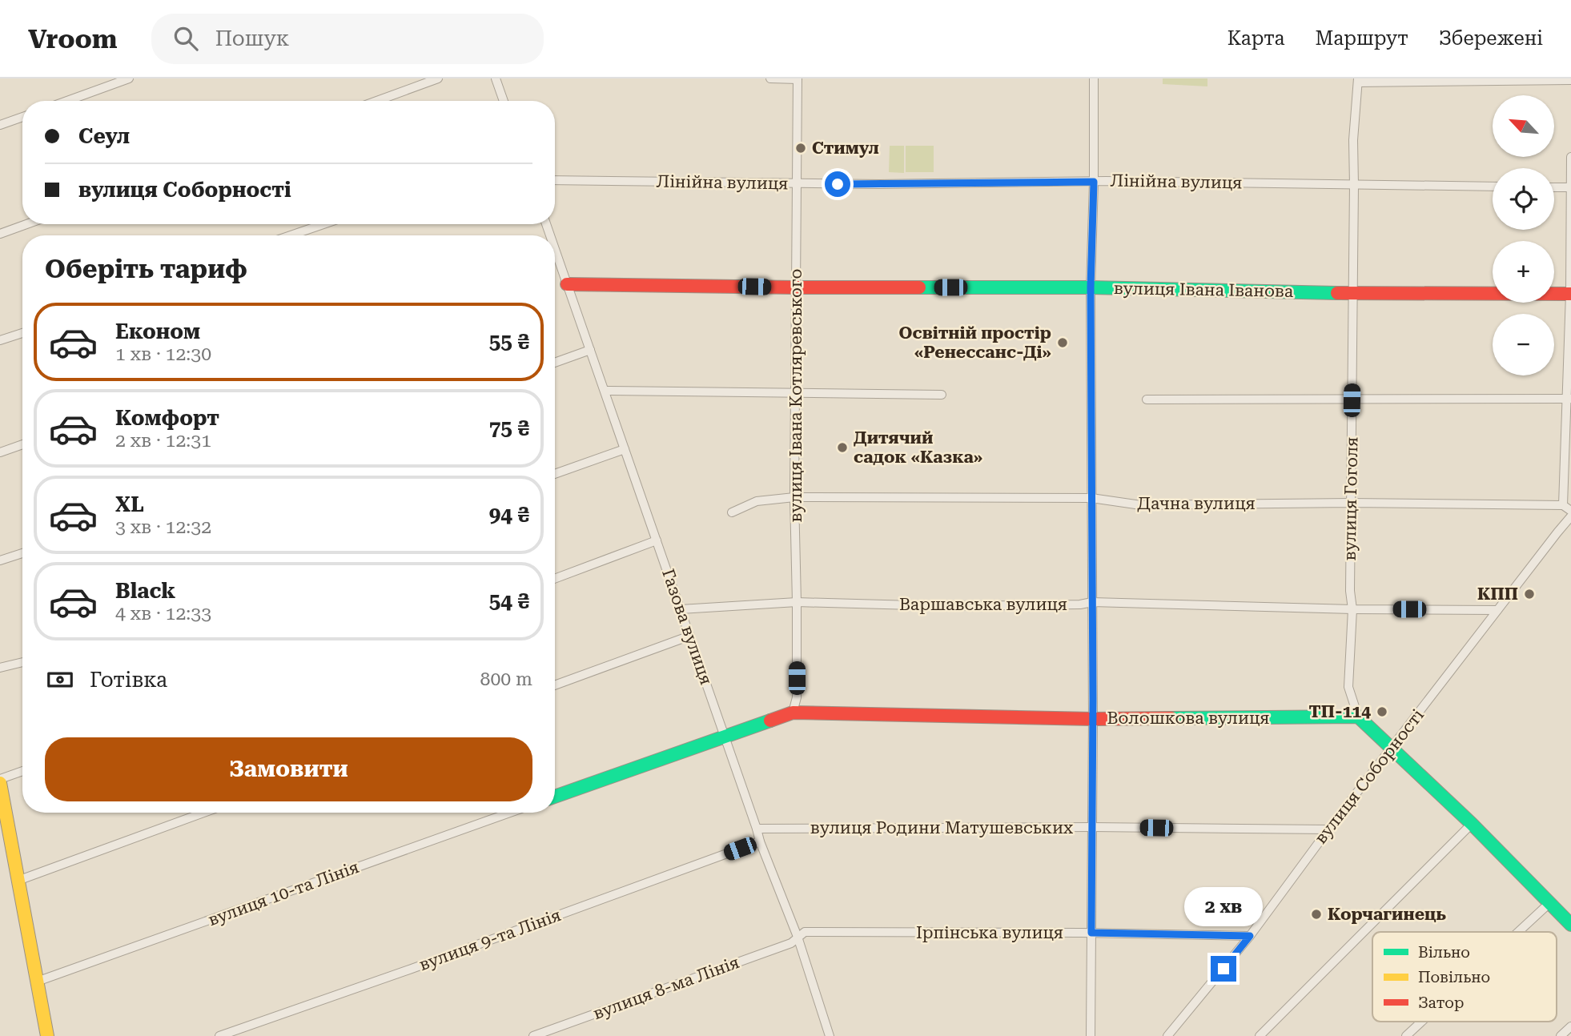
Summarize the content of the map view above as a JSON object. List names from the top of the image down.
{
  "streets": {
    "street": [
      "Лінійна вулиця",
      "вулиця Івана Іванова",
      "вулиця Івана Котляревського",
      "вулиця Гоголя",
      "Дачна вулиця",
      "Варшавська вулиця",
      "Газова вулиця",
      "Волошкова вулиця",
      "вулиця Соборності",
      "вулиця Родини Матушевських",
      "вулиця 10-та Лінія",
      "Ірпінська вулиця",
      "вулиця 9-та Лінія",
      "вулиця 8-ма Лінія"
    ]
  },
  "crossings": [
    ["Лінійна вулиця", "вулиця Івана Котляревського"],
    ["Лінійна вулиця", "вулиця Гоголя"],
    ["вулиця Івана Іванова", "вулиця Івана Котляревського"],
    ["вулиця Івана Іванова", "вулиця Гоголя"],
    ["вулиця Івана Іванова", "Газова вулиця"],
    ["вулиця Івана Котляревського", "Дачна вулиця"],
    ["вулиця Івана Котляревського", "Варшавська вулиця"],
    ["вулиця Івана Котляревського", "Волошкова вулиця"],
    ["вулиця Гоголя", "Дачна вулиця"],
    ["вулиця Гоголя", "Варшавська вулиця"],
    ["вулиця Гоголя", "Волошкова вулиця"],
    ["Варшавська вулиця", "Газова вулиця"],
    ["Варшавська вулиця", "вулиця Соборності"],
    ["Газова вулиця", "Волошкова вулиця"],
    ["Газова вулиця", "вулиця Родини Матушевських"],
    ["Газова вулиця", "Ірпінська вулиця"],
    ["Газова вулиця", "вулиця 9-та Лінія"],
    ["Газова вулиця", "вулиця 8-ма Лінія"],
    ["вулиця Соборності", "вулиця Родини Матушевських"],
    ["вулиця Соборності", "Ірпінська вулиця"],
    ["Ірпінська вулиця", "вулиця 8-ма Лінія"]
  ],
  "places": [
    "Стимул",
    "Освітній простір «Ренессанс-Ді»",
    "Дитячий садок «Казка»",
    "КПП",
    "ТП-114",
    "Корчагинець"
  ],
  "legend": ["Вільно", "Повільно", "Затор"],
  "north": "top left",
  "page": {
    "header": "Vroom",
    "search": "Пошук",
    "nav": ["Карта", "Маршрут", "Збережені"],
    "map_buttons": ["+", "−"],
    "banner": ["Сеул", "вулиця Соборності"],
    "heading": "Оберіть тариф",
    "list": [
      {
        "name": "Економ",
        "note": "1 хв · 12:30",
        "value": "55 ₴"
      },
      {
        "name": "Комфорт",
        "note": "2 хв · 12:31",
        "value": "75 ₴"
      },
      {
        "name": "XL",
        "note": "3 хв · 12:32",
        "value": "94 ₴"
      },
      {
        "name": "Black",
        "note": "4 хв · 12:33",
        "value": "54 ₴"
      }
    ],
    "pay": ["Готівка", "800 m"],
    "buttons": "Замовити",
    "bubble": "2 хв"
  }
}
